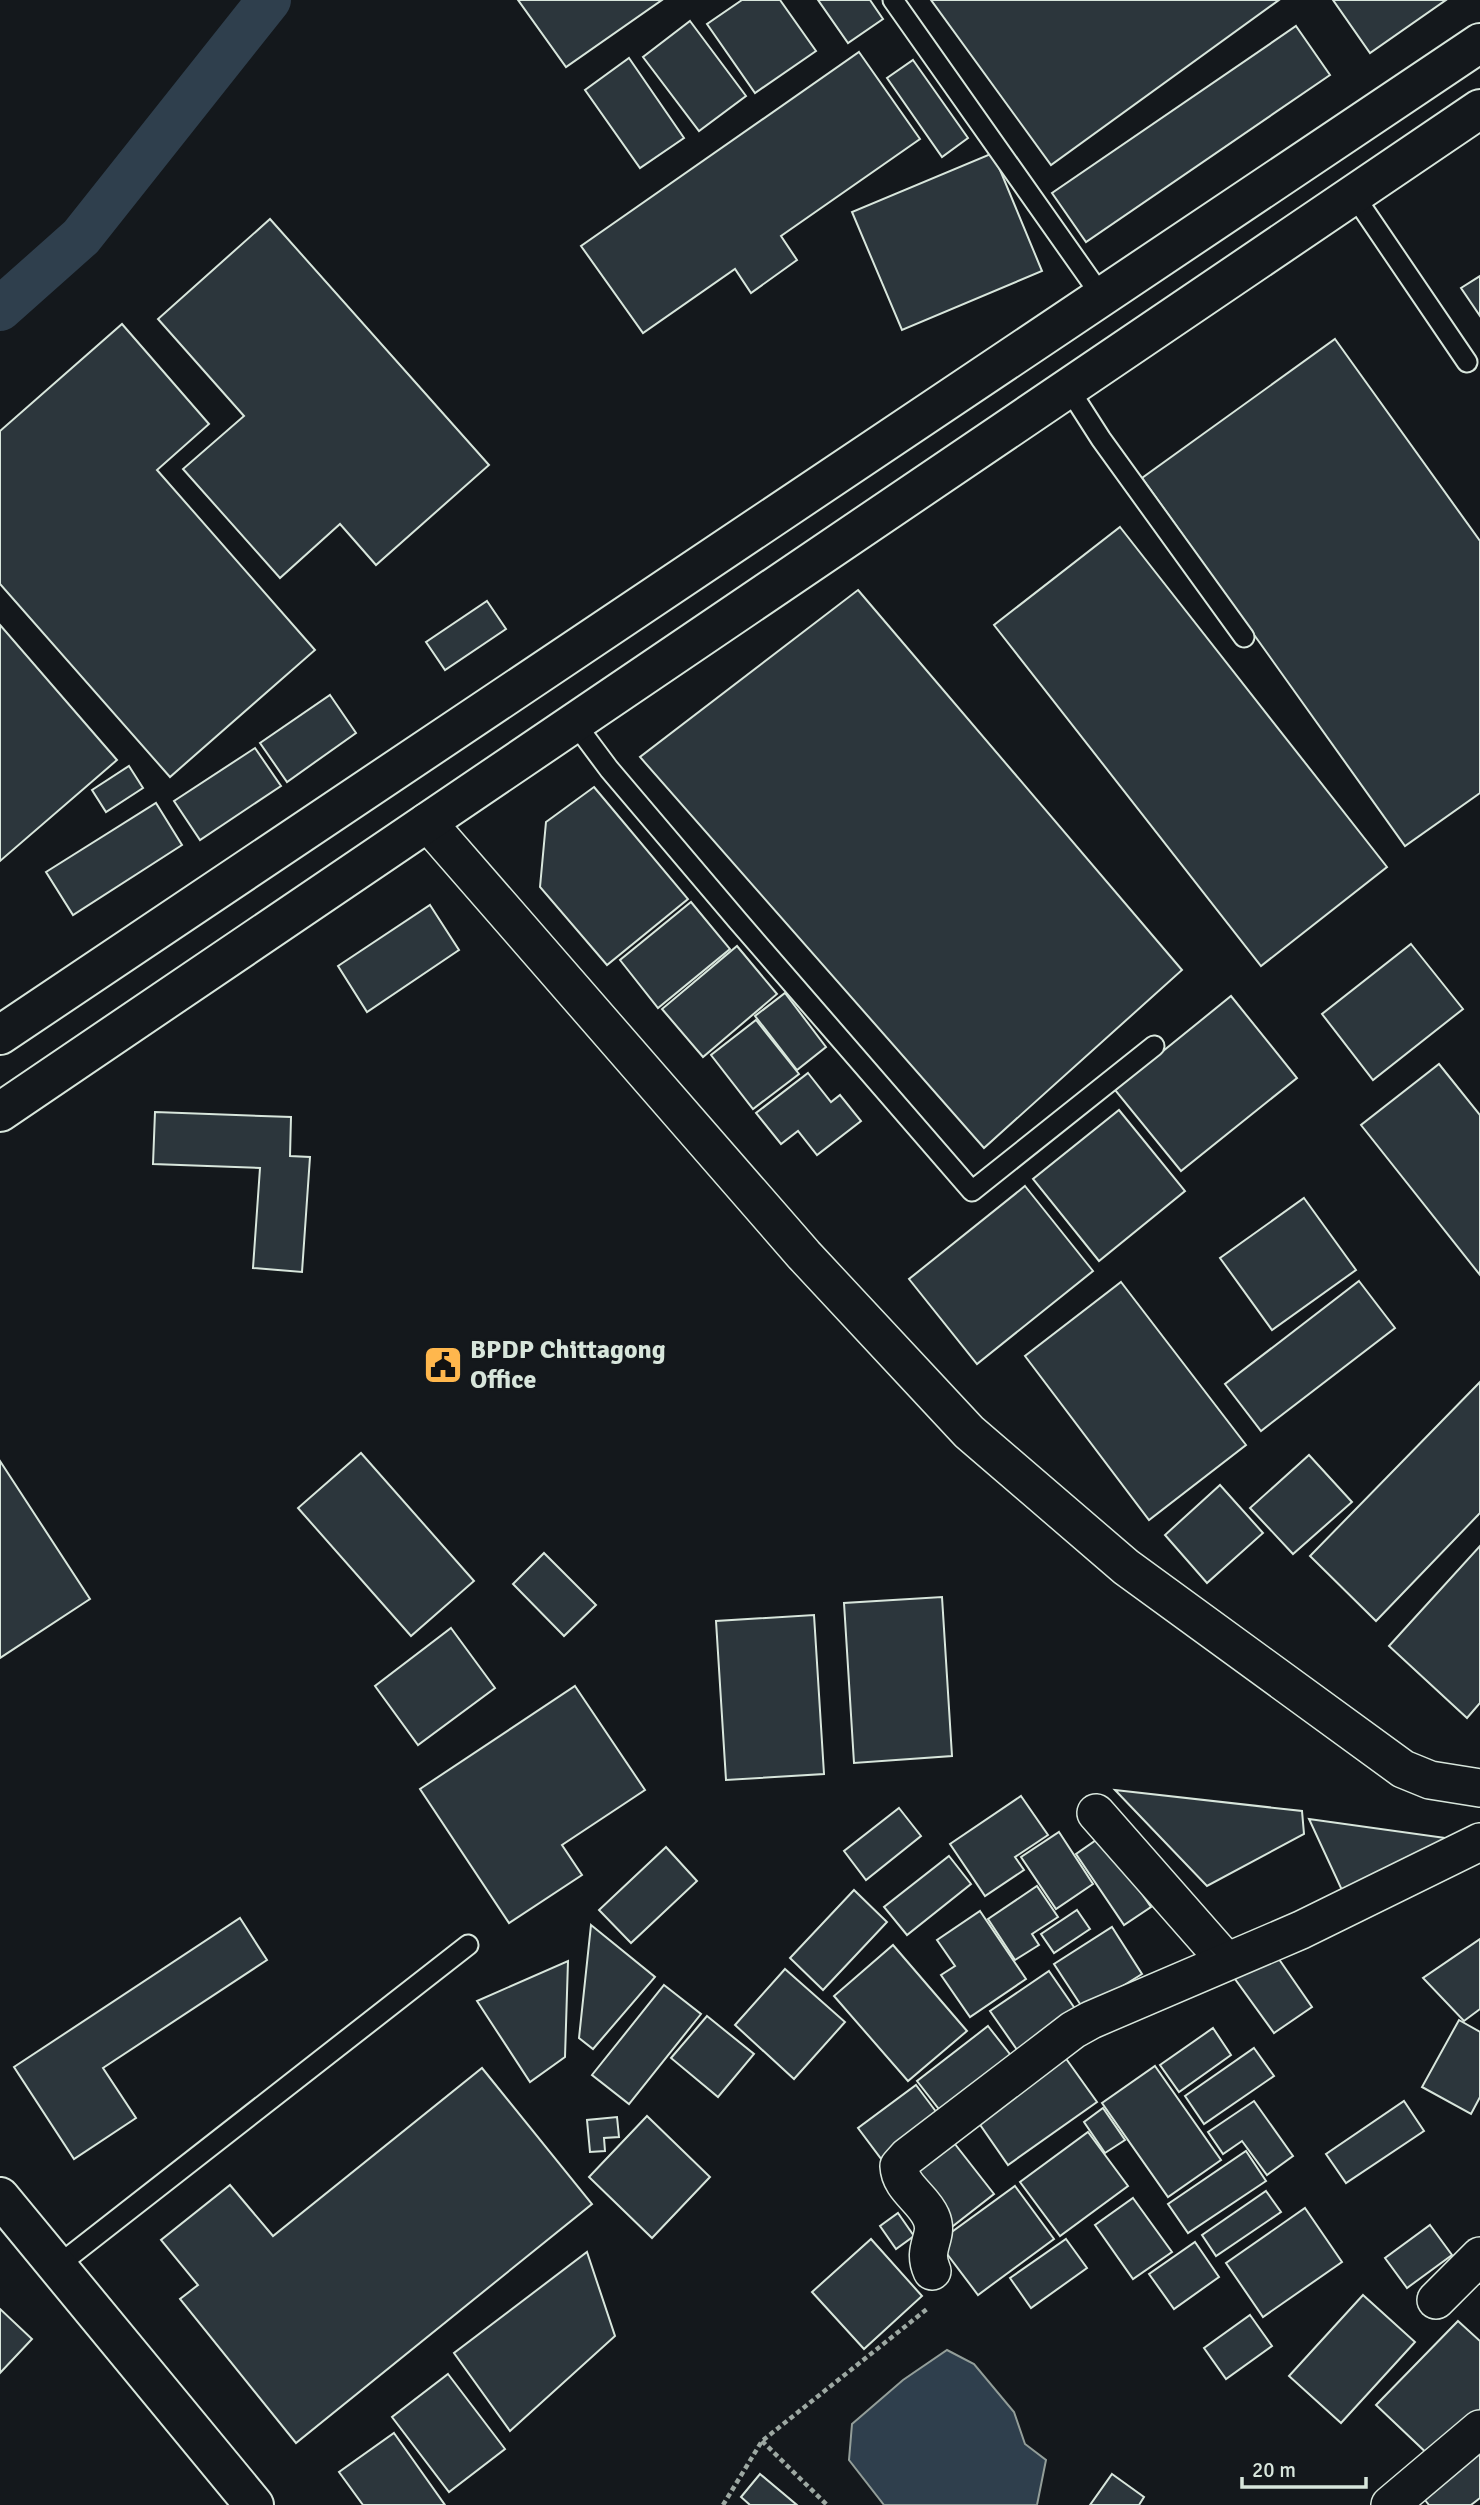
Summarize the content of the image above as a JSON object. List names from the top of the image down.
{
  "places": {
    "public building": ["BPDP Chittagong Office"]
  },
  "scale_bar": "20 m"
}
